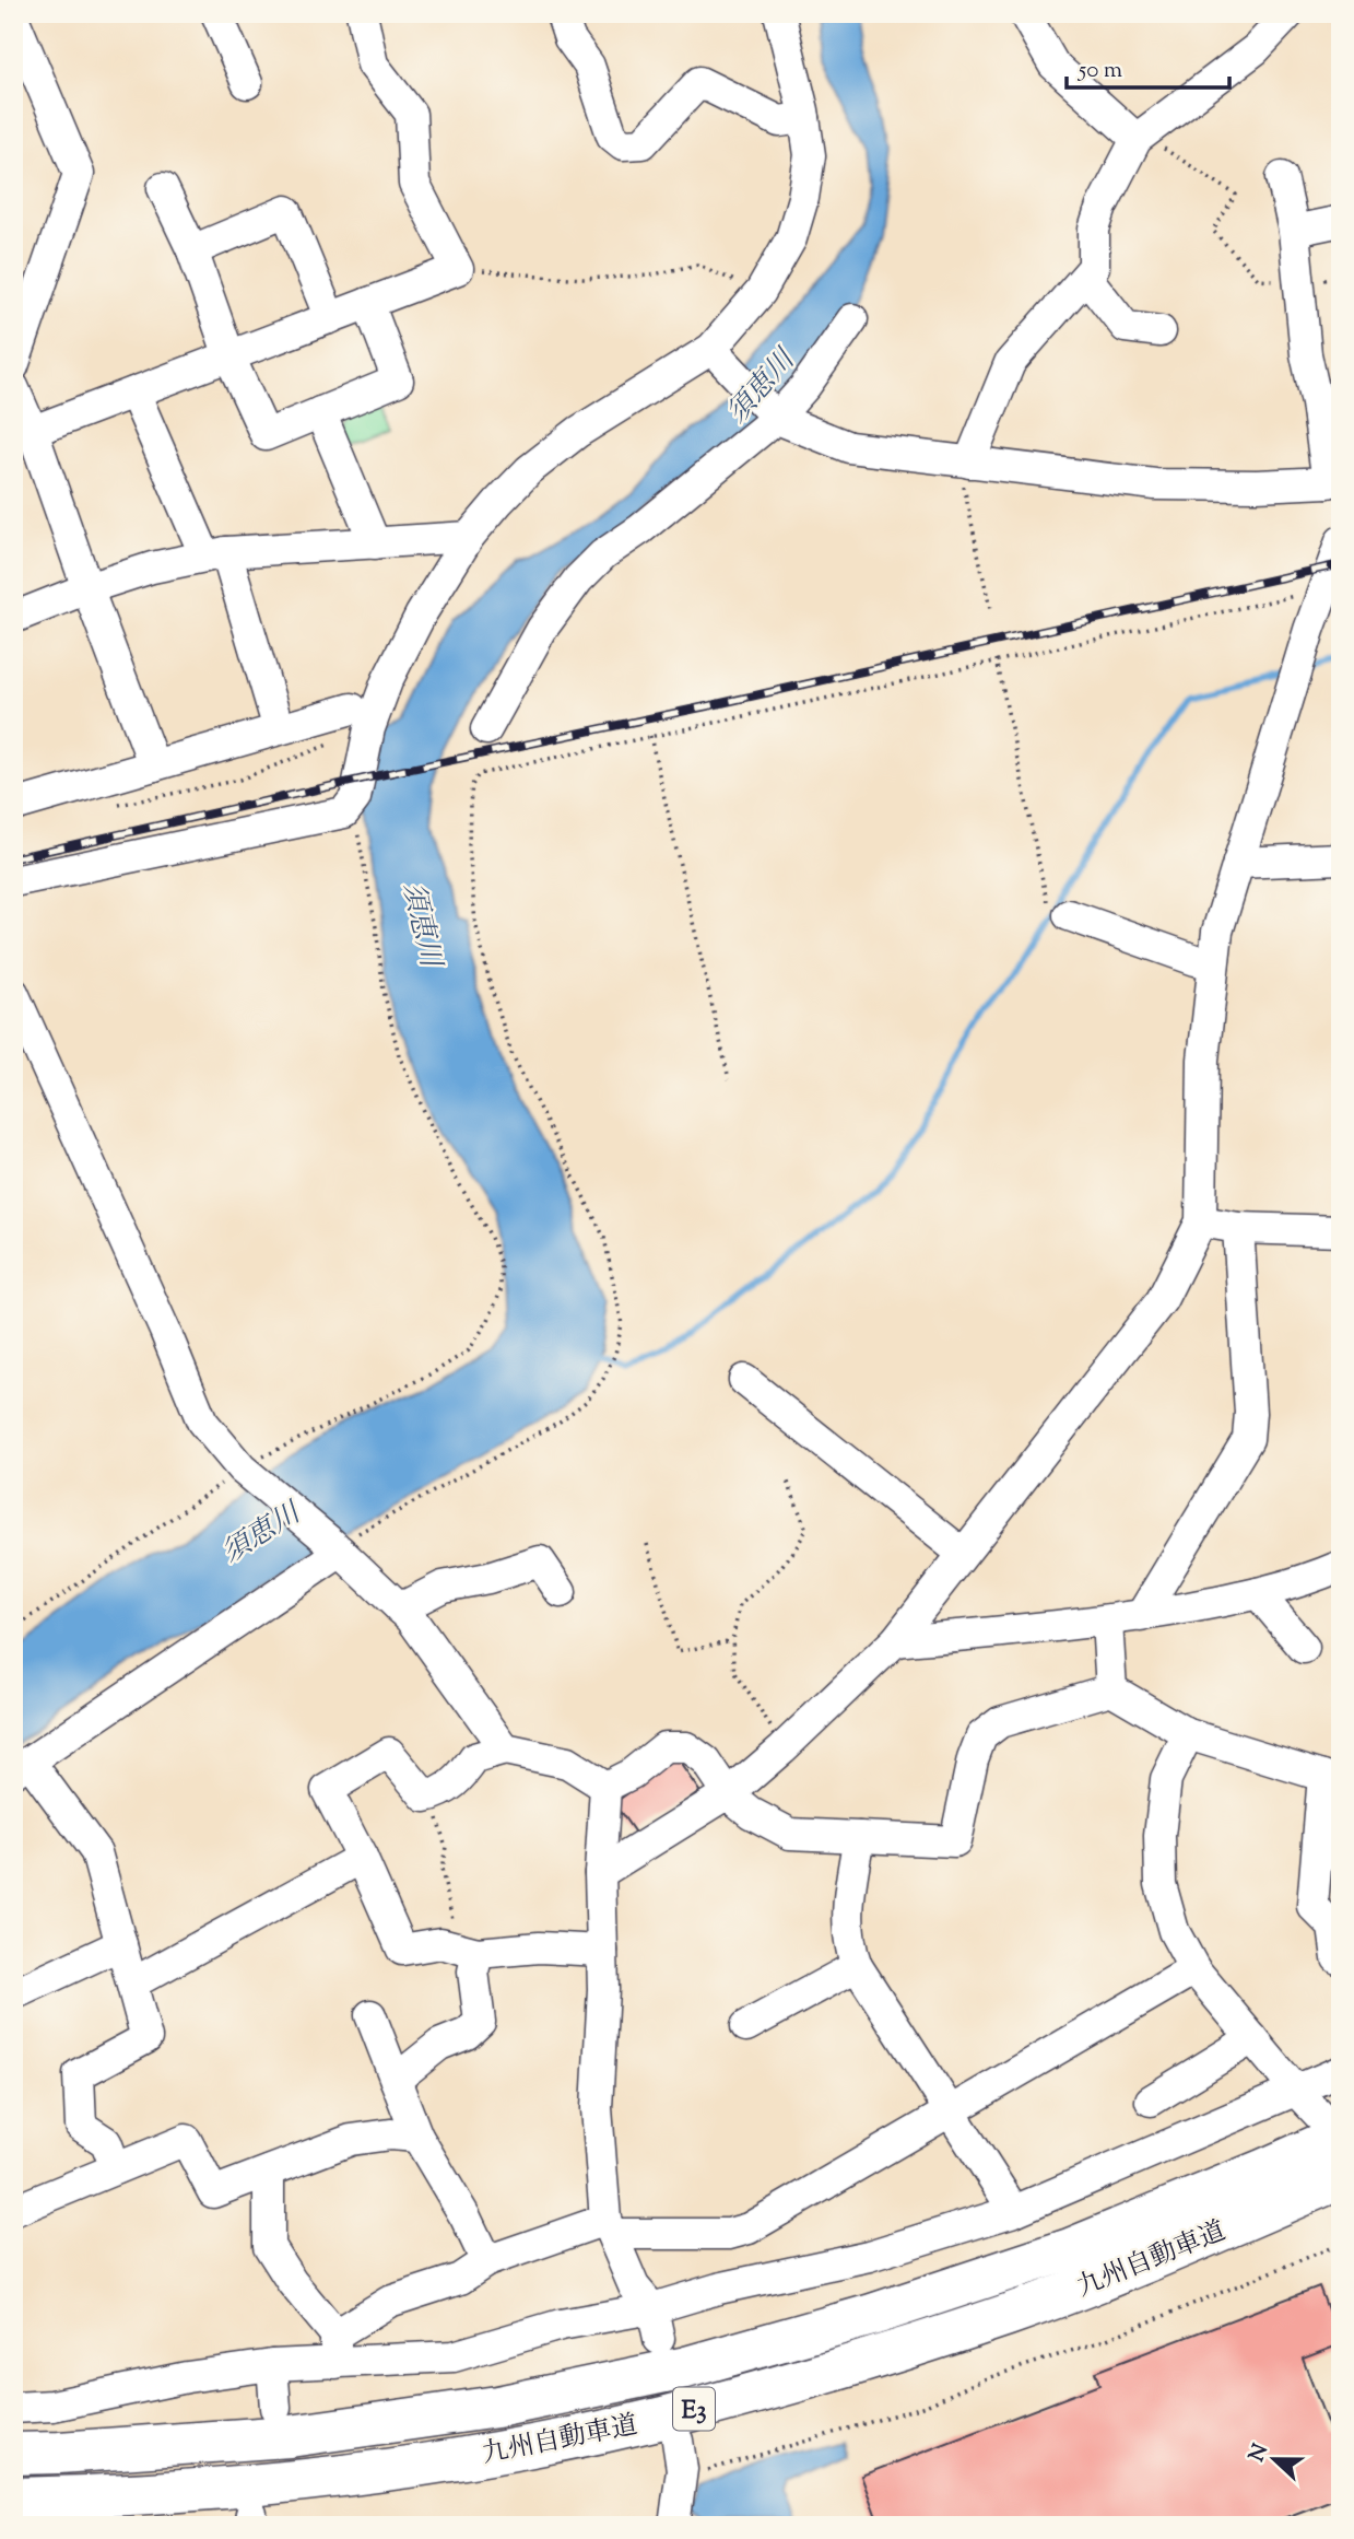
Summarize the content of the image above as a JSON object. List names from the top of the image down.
{
  "streets": {
    "highway": ["九州自動車道", "E3"]
  },
  "water": ["須恵川"],
  "scale_bar": "50 m",
  "north": "left"
}
